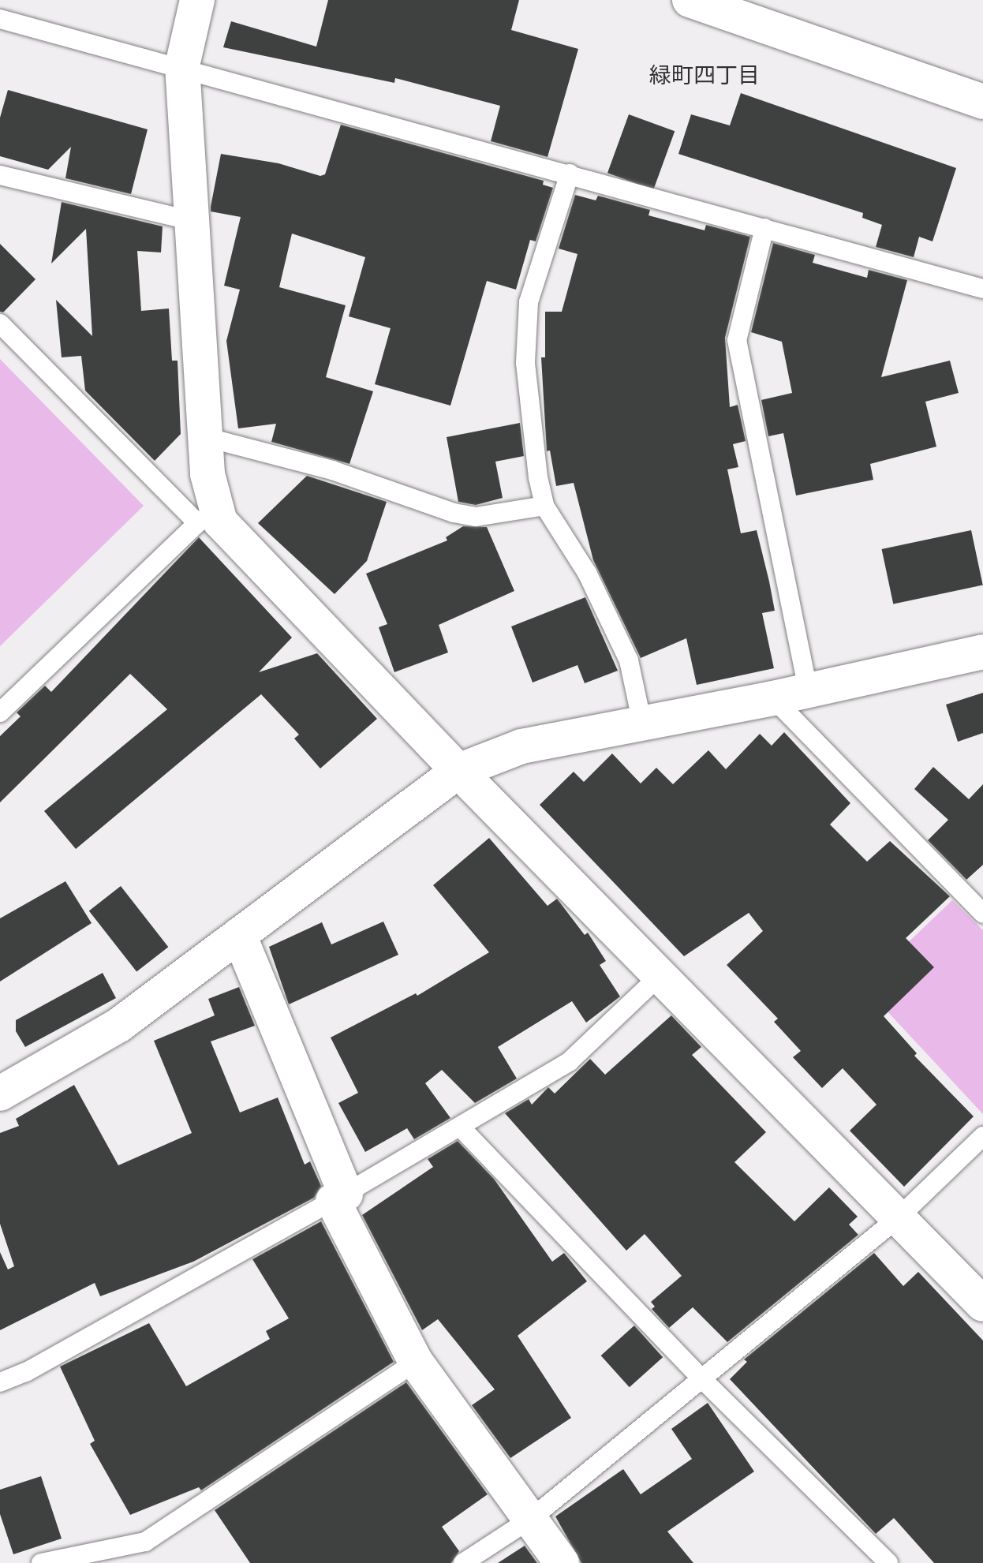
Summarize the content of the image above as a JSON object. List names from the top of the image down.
{
  "districts": ["緑町四丁目"]
}
